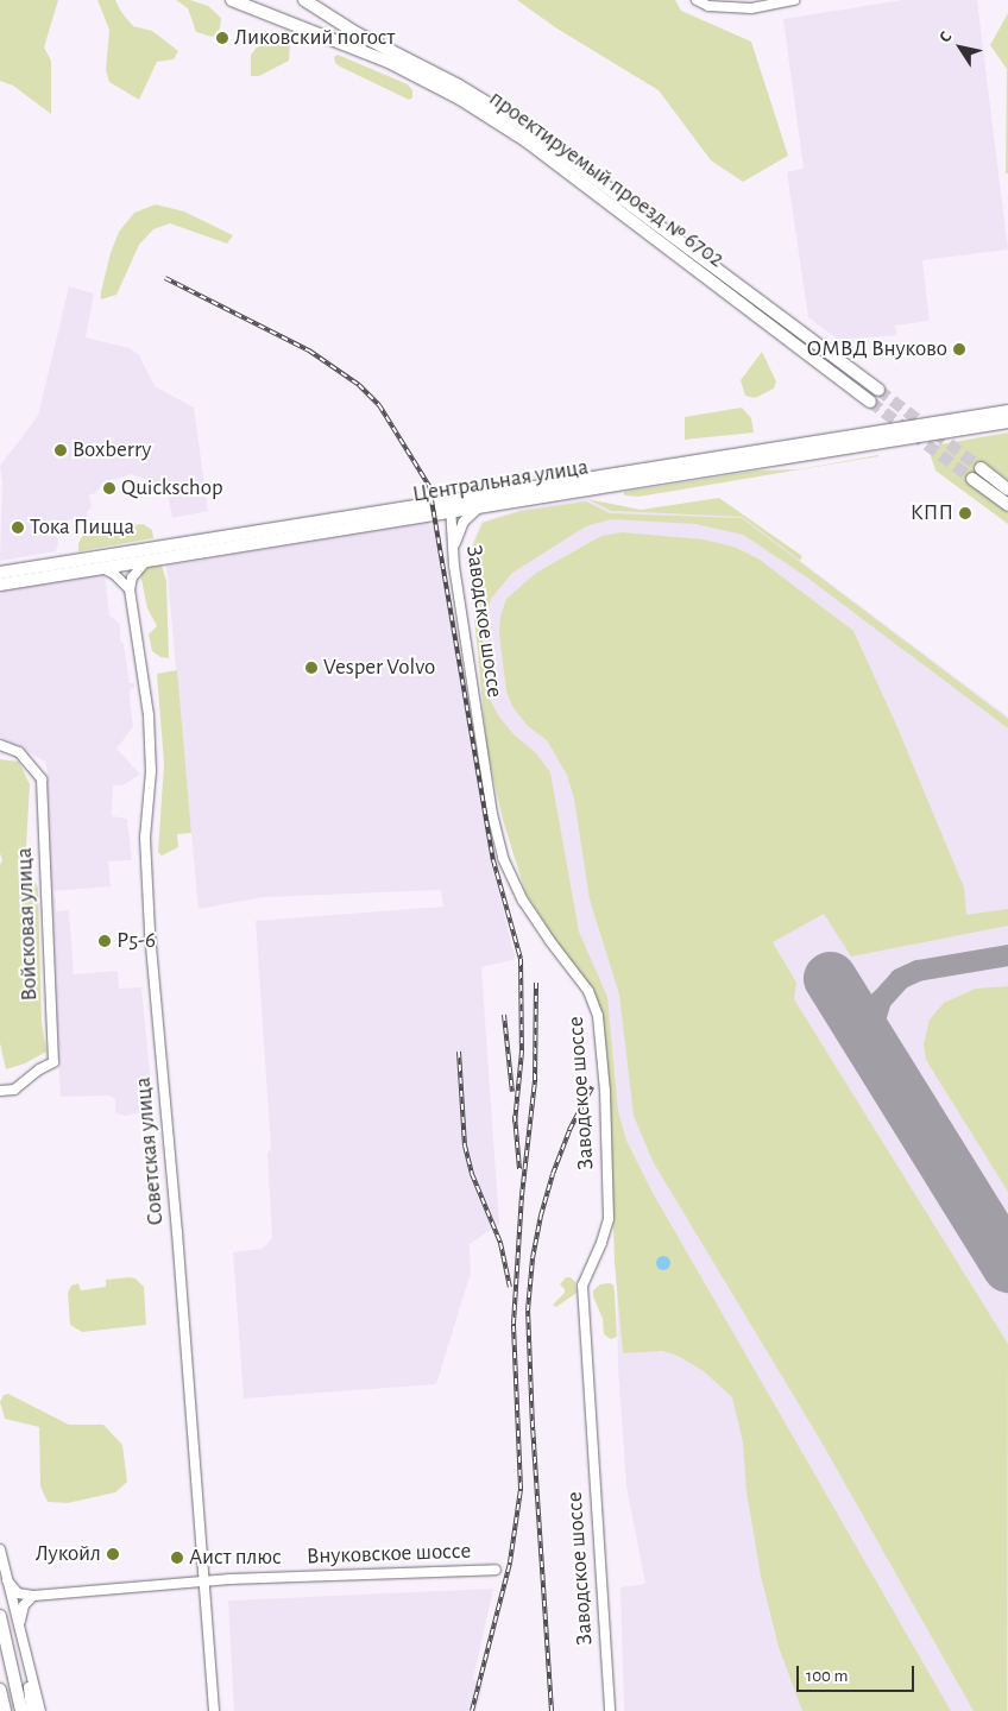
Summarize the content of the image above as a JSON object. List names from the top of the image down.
{
  "streets": {
    "main road": ["проектируемый проезд № 6702", "Центральная улица"],
    "street": [
      "Заводское шоссе",
      "Войсковая улица",
      "Советская улица",
      "Внуковское шоссе"
    ]
  },
  "crossings": [
    ["Центральная улица", "Заводское шоссе"],
    ["Советская улица", "Внуковское шоссе"]
  ],
  "places": [
    "Ликовский погост",
    "ОМВД Внуково",
    "Boxberry",
    "Quickschop",
    "КПП",
    "Тока Пицца",
    "Vesper Volvo",
    "Р5-6",
    "Лукойл",
    "Аист плюс"
  ],
  "scale_bar": "100 m",
  "north": "top left"
}
